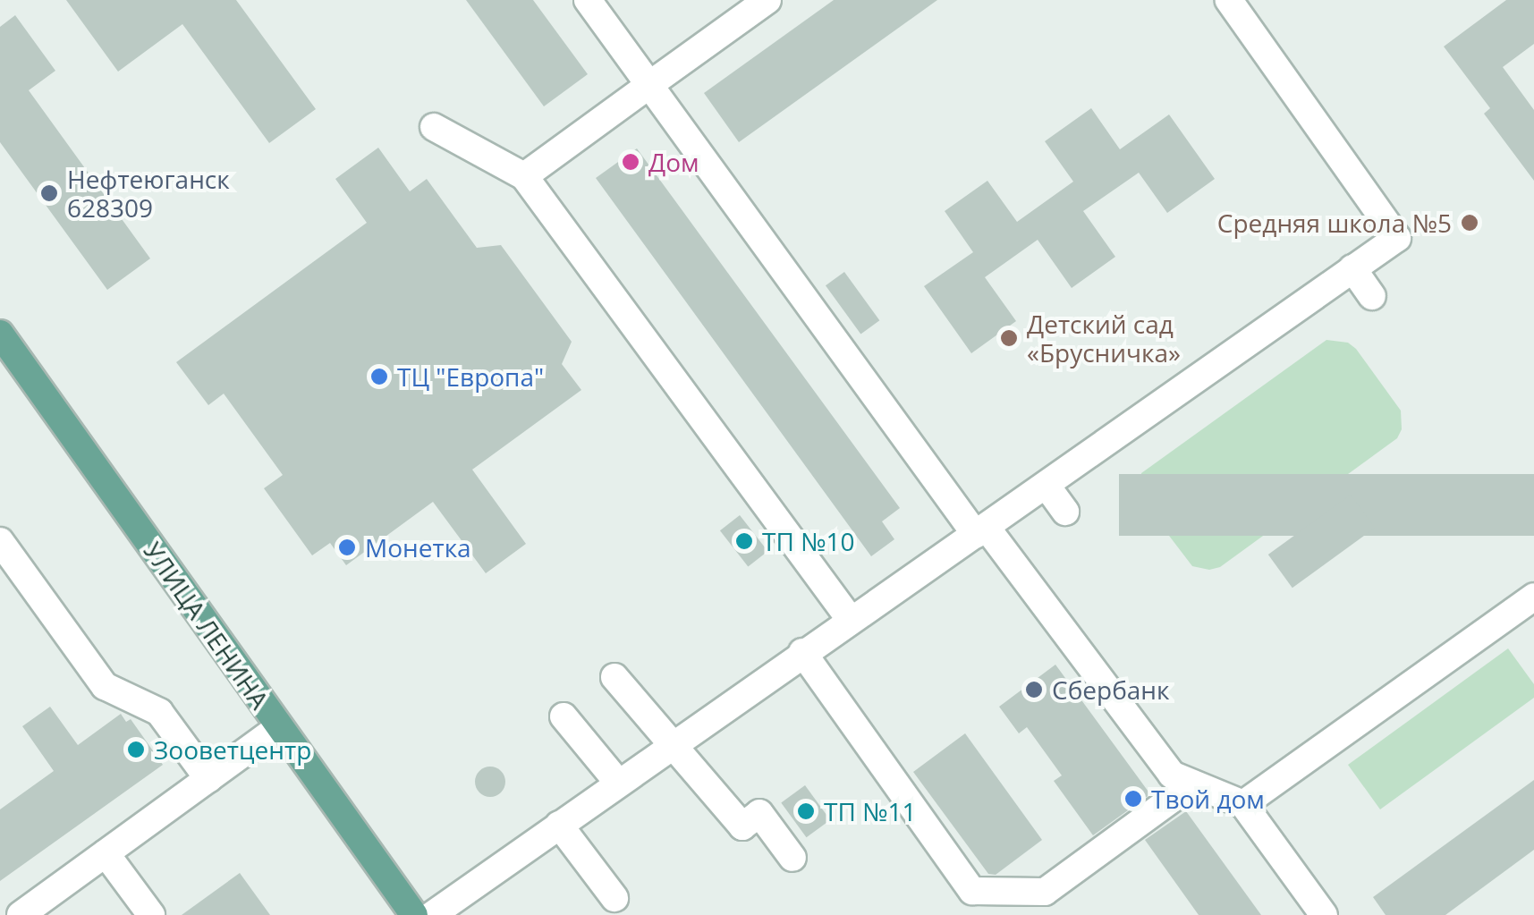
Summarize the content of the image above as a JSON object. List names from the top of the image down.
{
  "streets": {
    "main road": ["УЛИЦА ЛЕНИНА"]
  },
  "places": [
    "Дом",
    "Нефтеюганск 628309",
    "Средняя школа №5",
    "Детский сад «Брусничка»",
    "ТЦ \"Европа\"",
    "ТП №10",
    "Монетка",
    "Сбербанк",
    "Зооветцентр",
    "Твой дом",
    "ТП №11"
  ]
}
